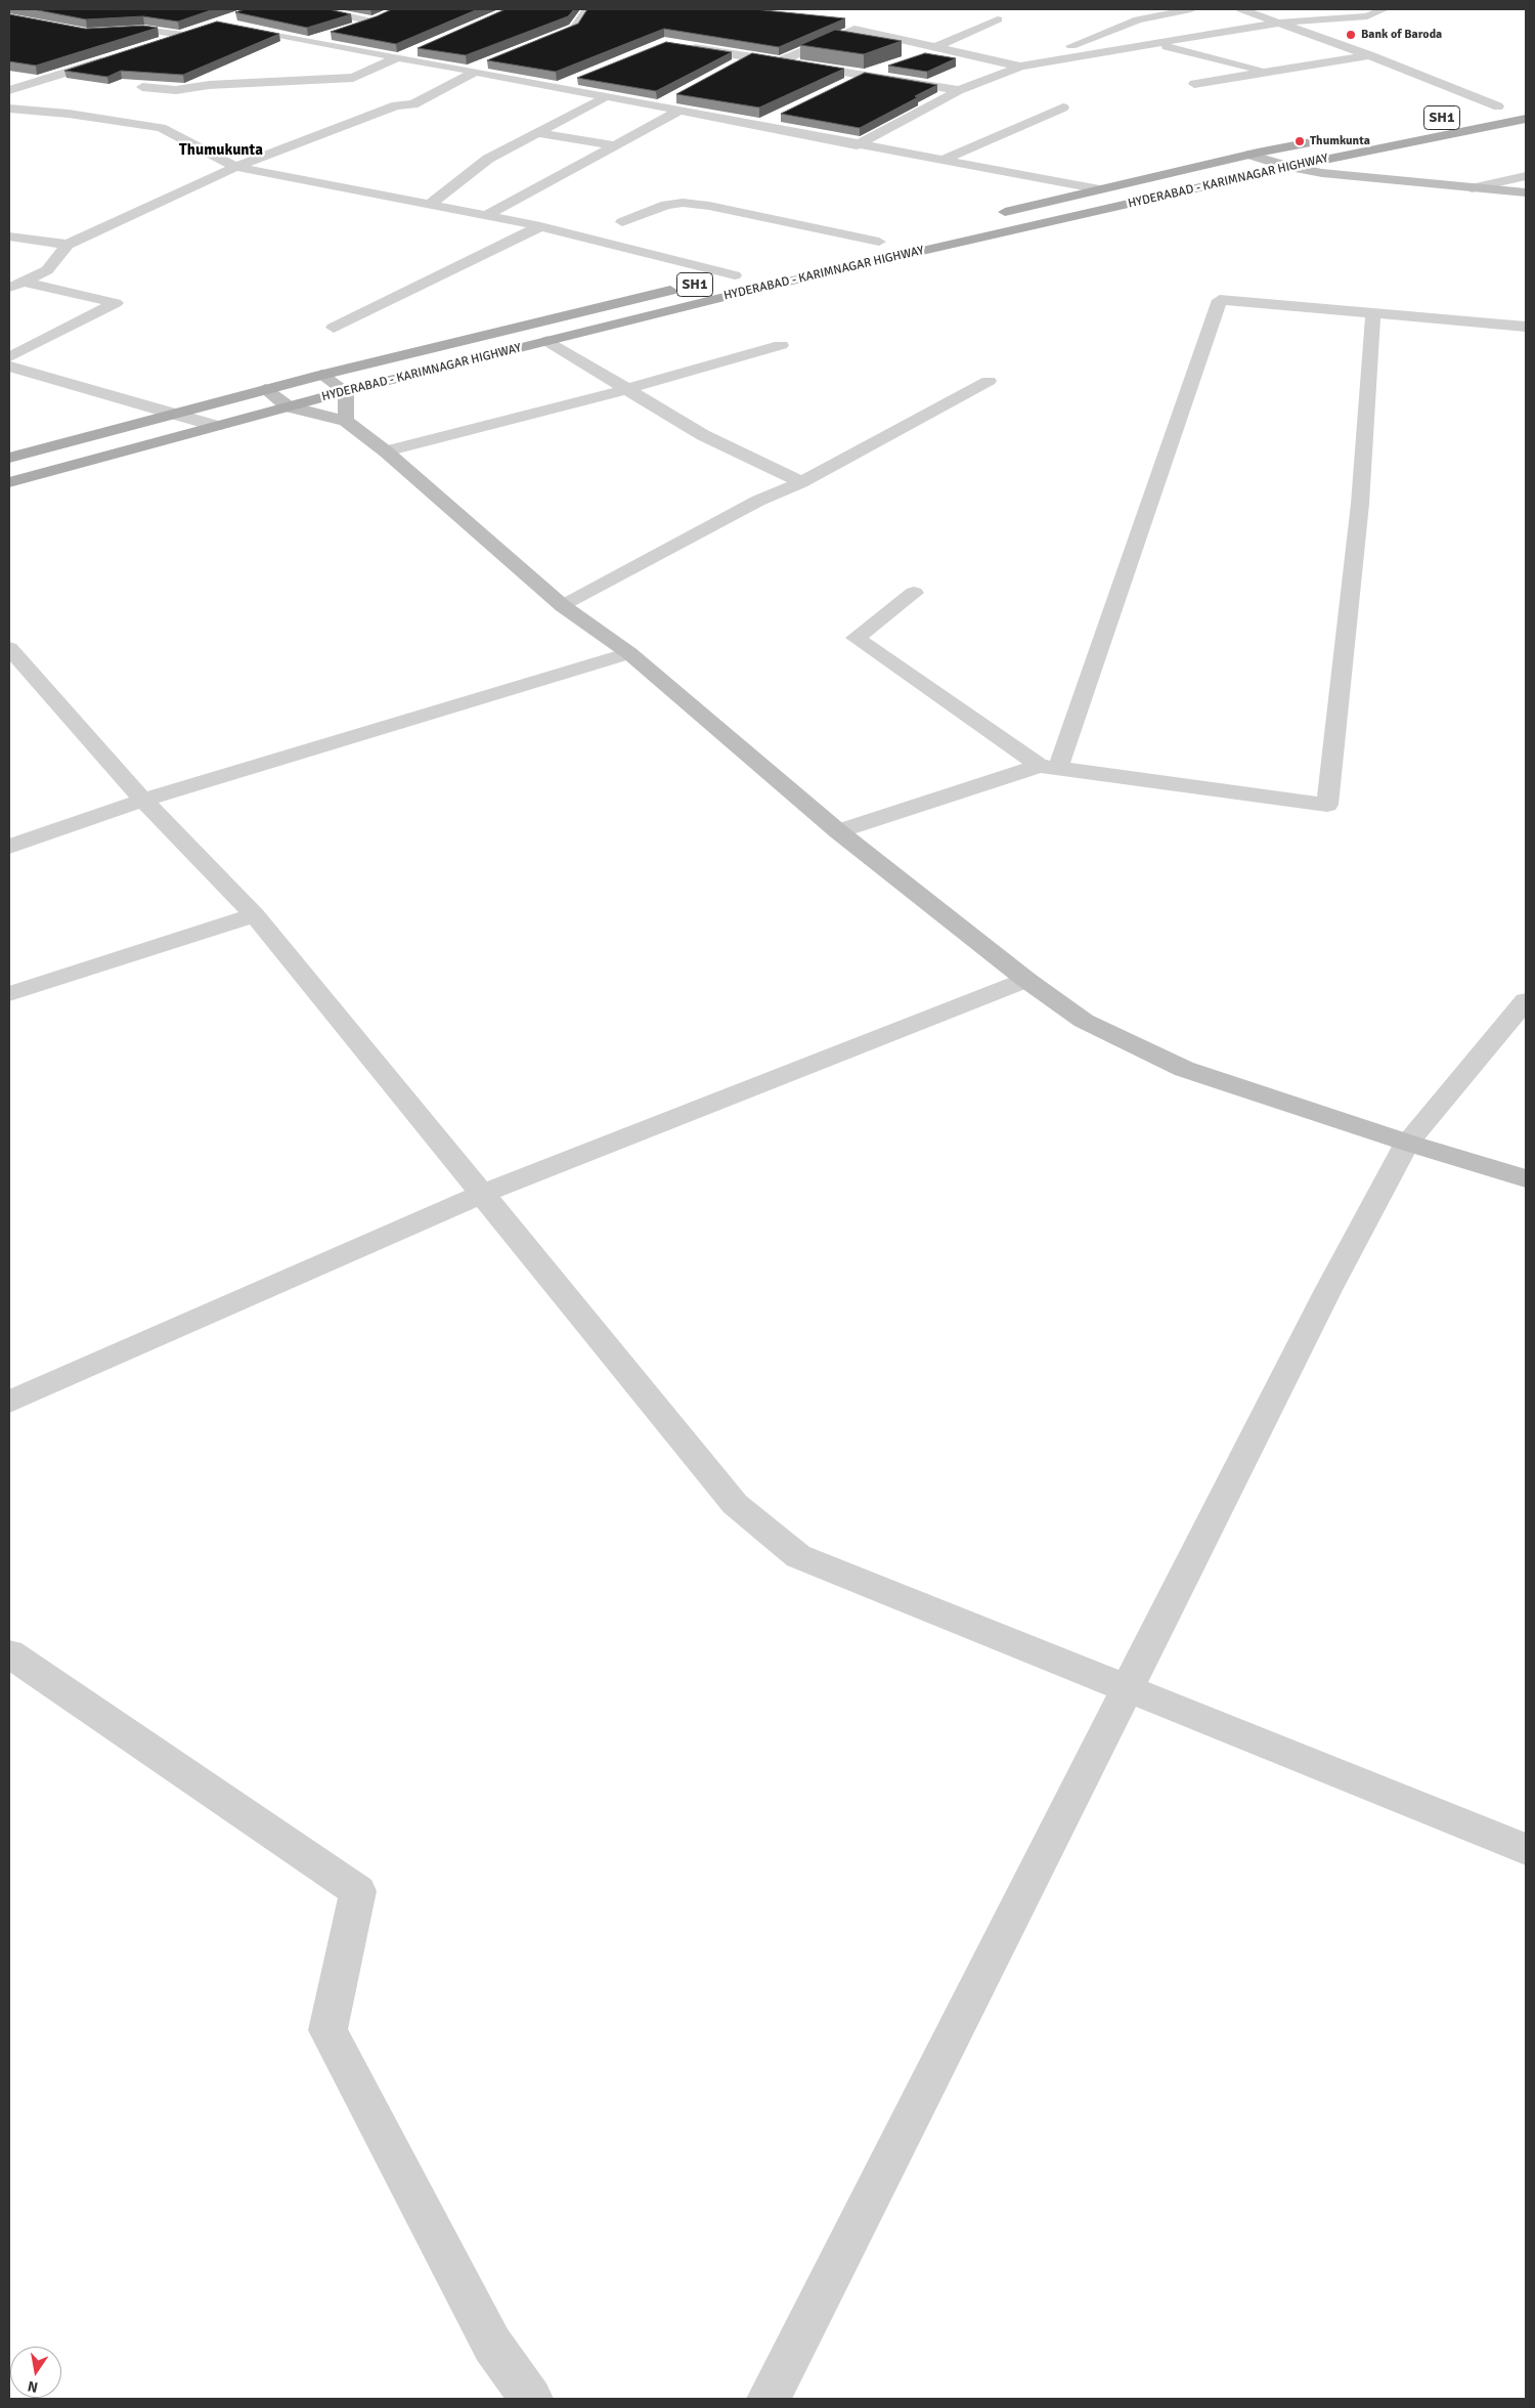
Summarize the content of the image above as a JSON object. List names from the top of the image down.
{
  "streets": {
    "main road": ["SH1", "HYDERABAD - KARIMNAGAR HIGHWAY"]
  },
  "districts": ["Thumukunta"],
  "places": ["Bank of Baroda", "Thumkunta"],
  "north": "bottom"
}
